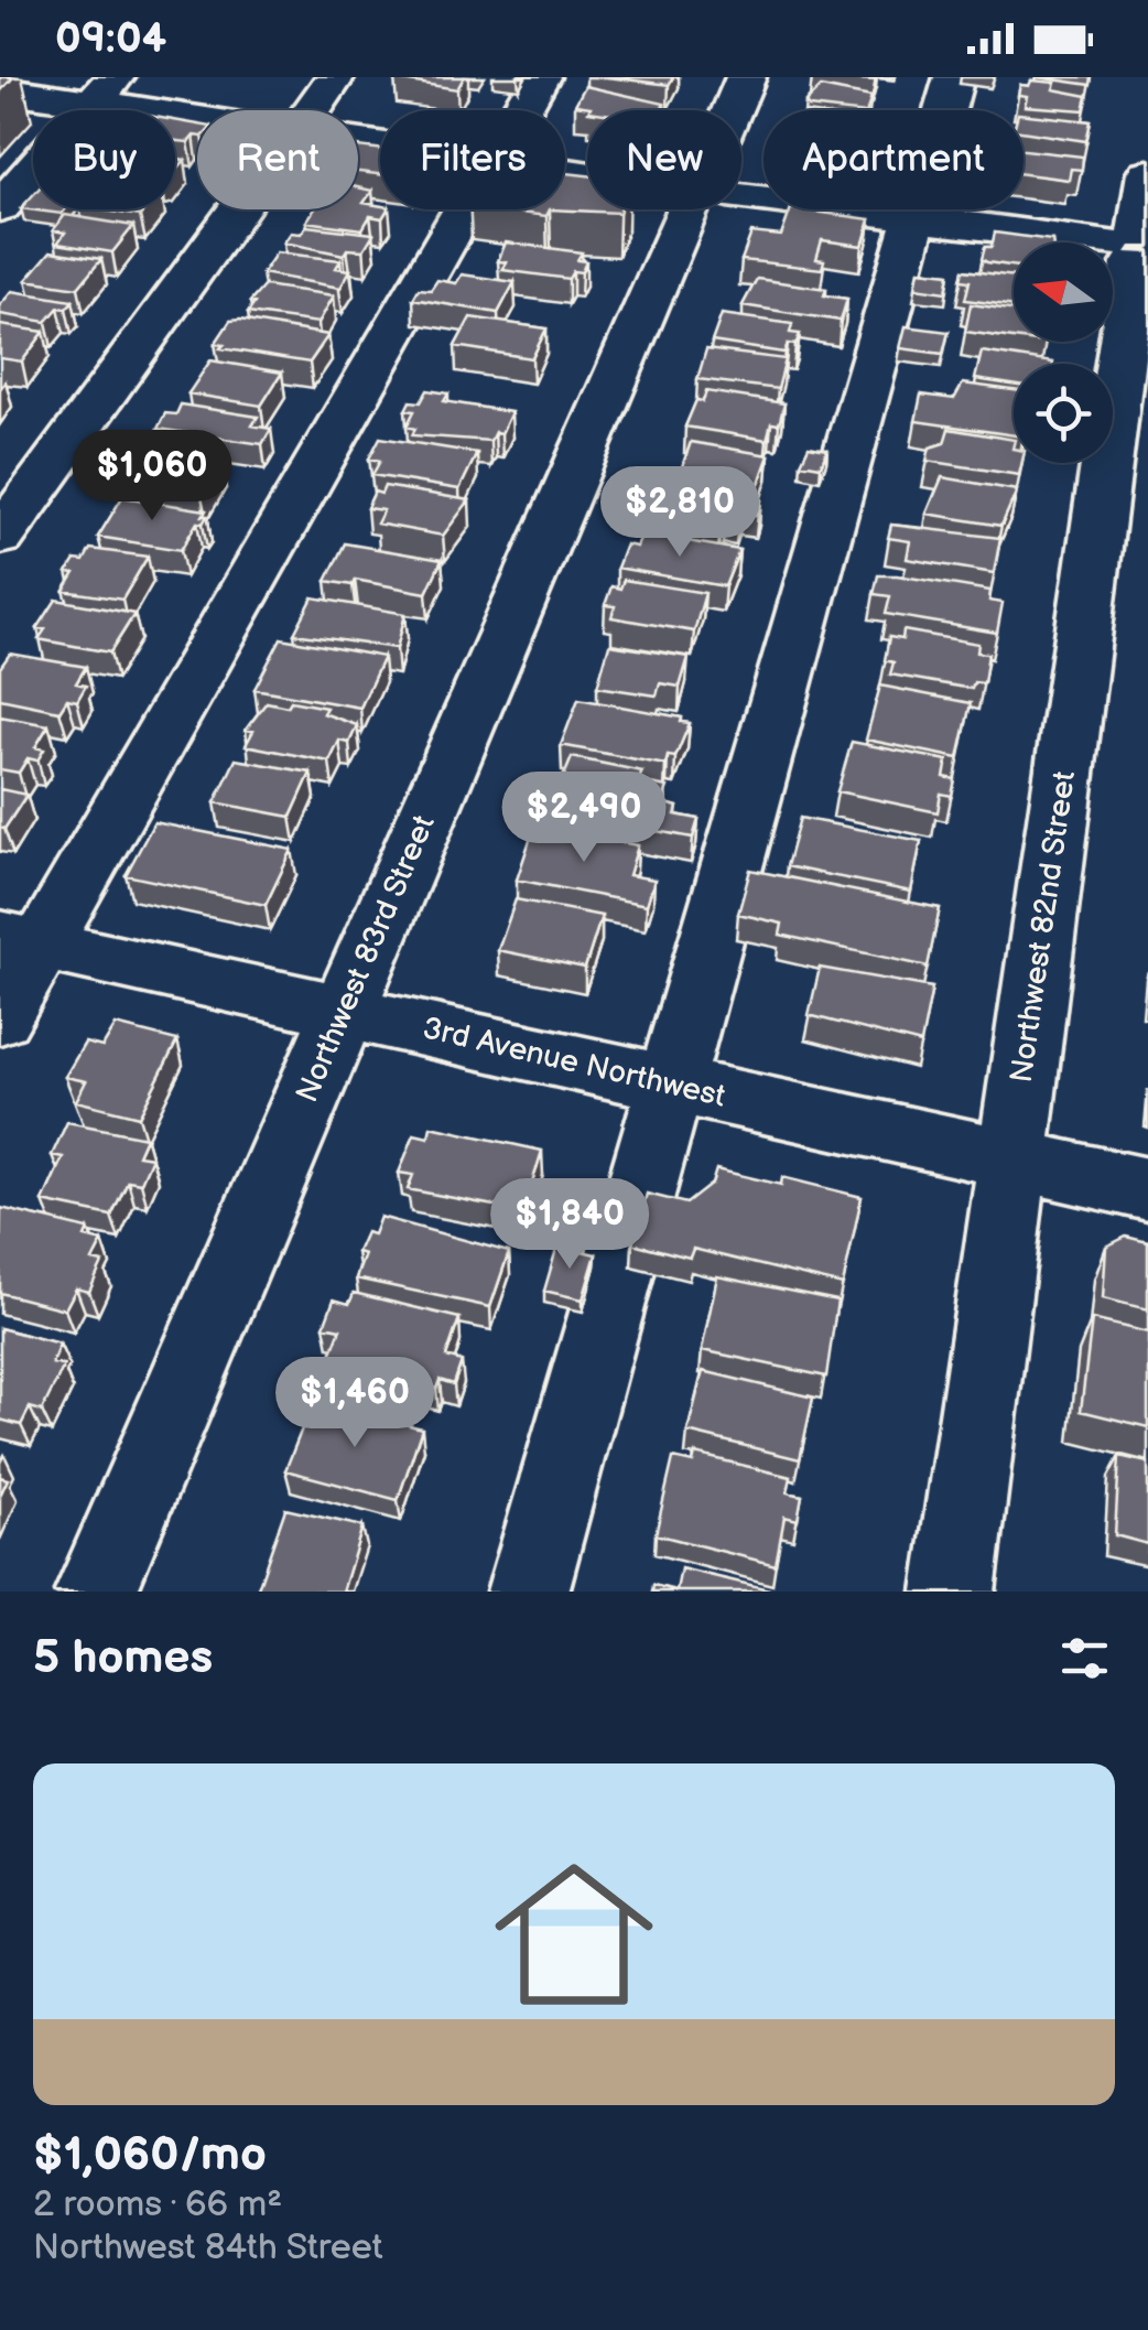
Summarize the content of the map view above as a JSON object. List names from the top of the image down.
{
  "streets": {
    "street": ["Northwest 82nd Street", "Northwest 83rd Street", "3rd Avenue Northwest"]
  },
  "crossings": [
    ["Northwest 82nd Street", "3rd Avenue Northwest"],
    ["Northwest 83rd Street", "3rd Avenue Northwest"]
  ],
  "north": "left",
  "page": {
    "status": "09:04",
    "chip": [
      "Buy",
      "Rent",
      "Filters",
      "New",
      "Apartment"
    ],
    "price": [
      "$1,060",
      "$2,810",
      "$2,490",
      "$1,840",
      "$1,460"
    ],
    "heading": "5 homes",
    "list": [
      {
        "name": "$1,060/mo",
        "note": "2 rooms · 66 m² · Northwest 84th Street"
      }
    ]
  }
}
